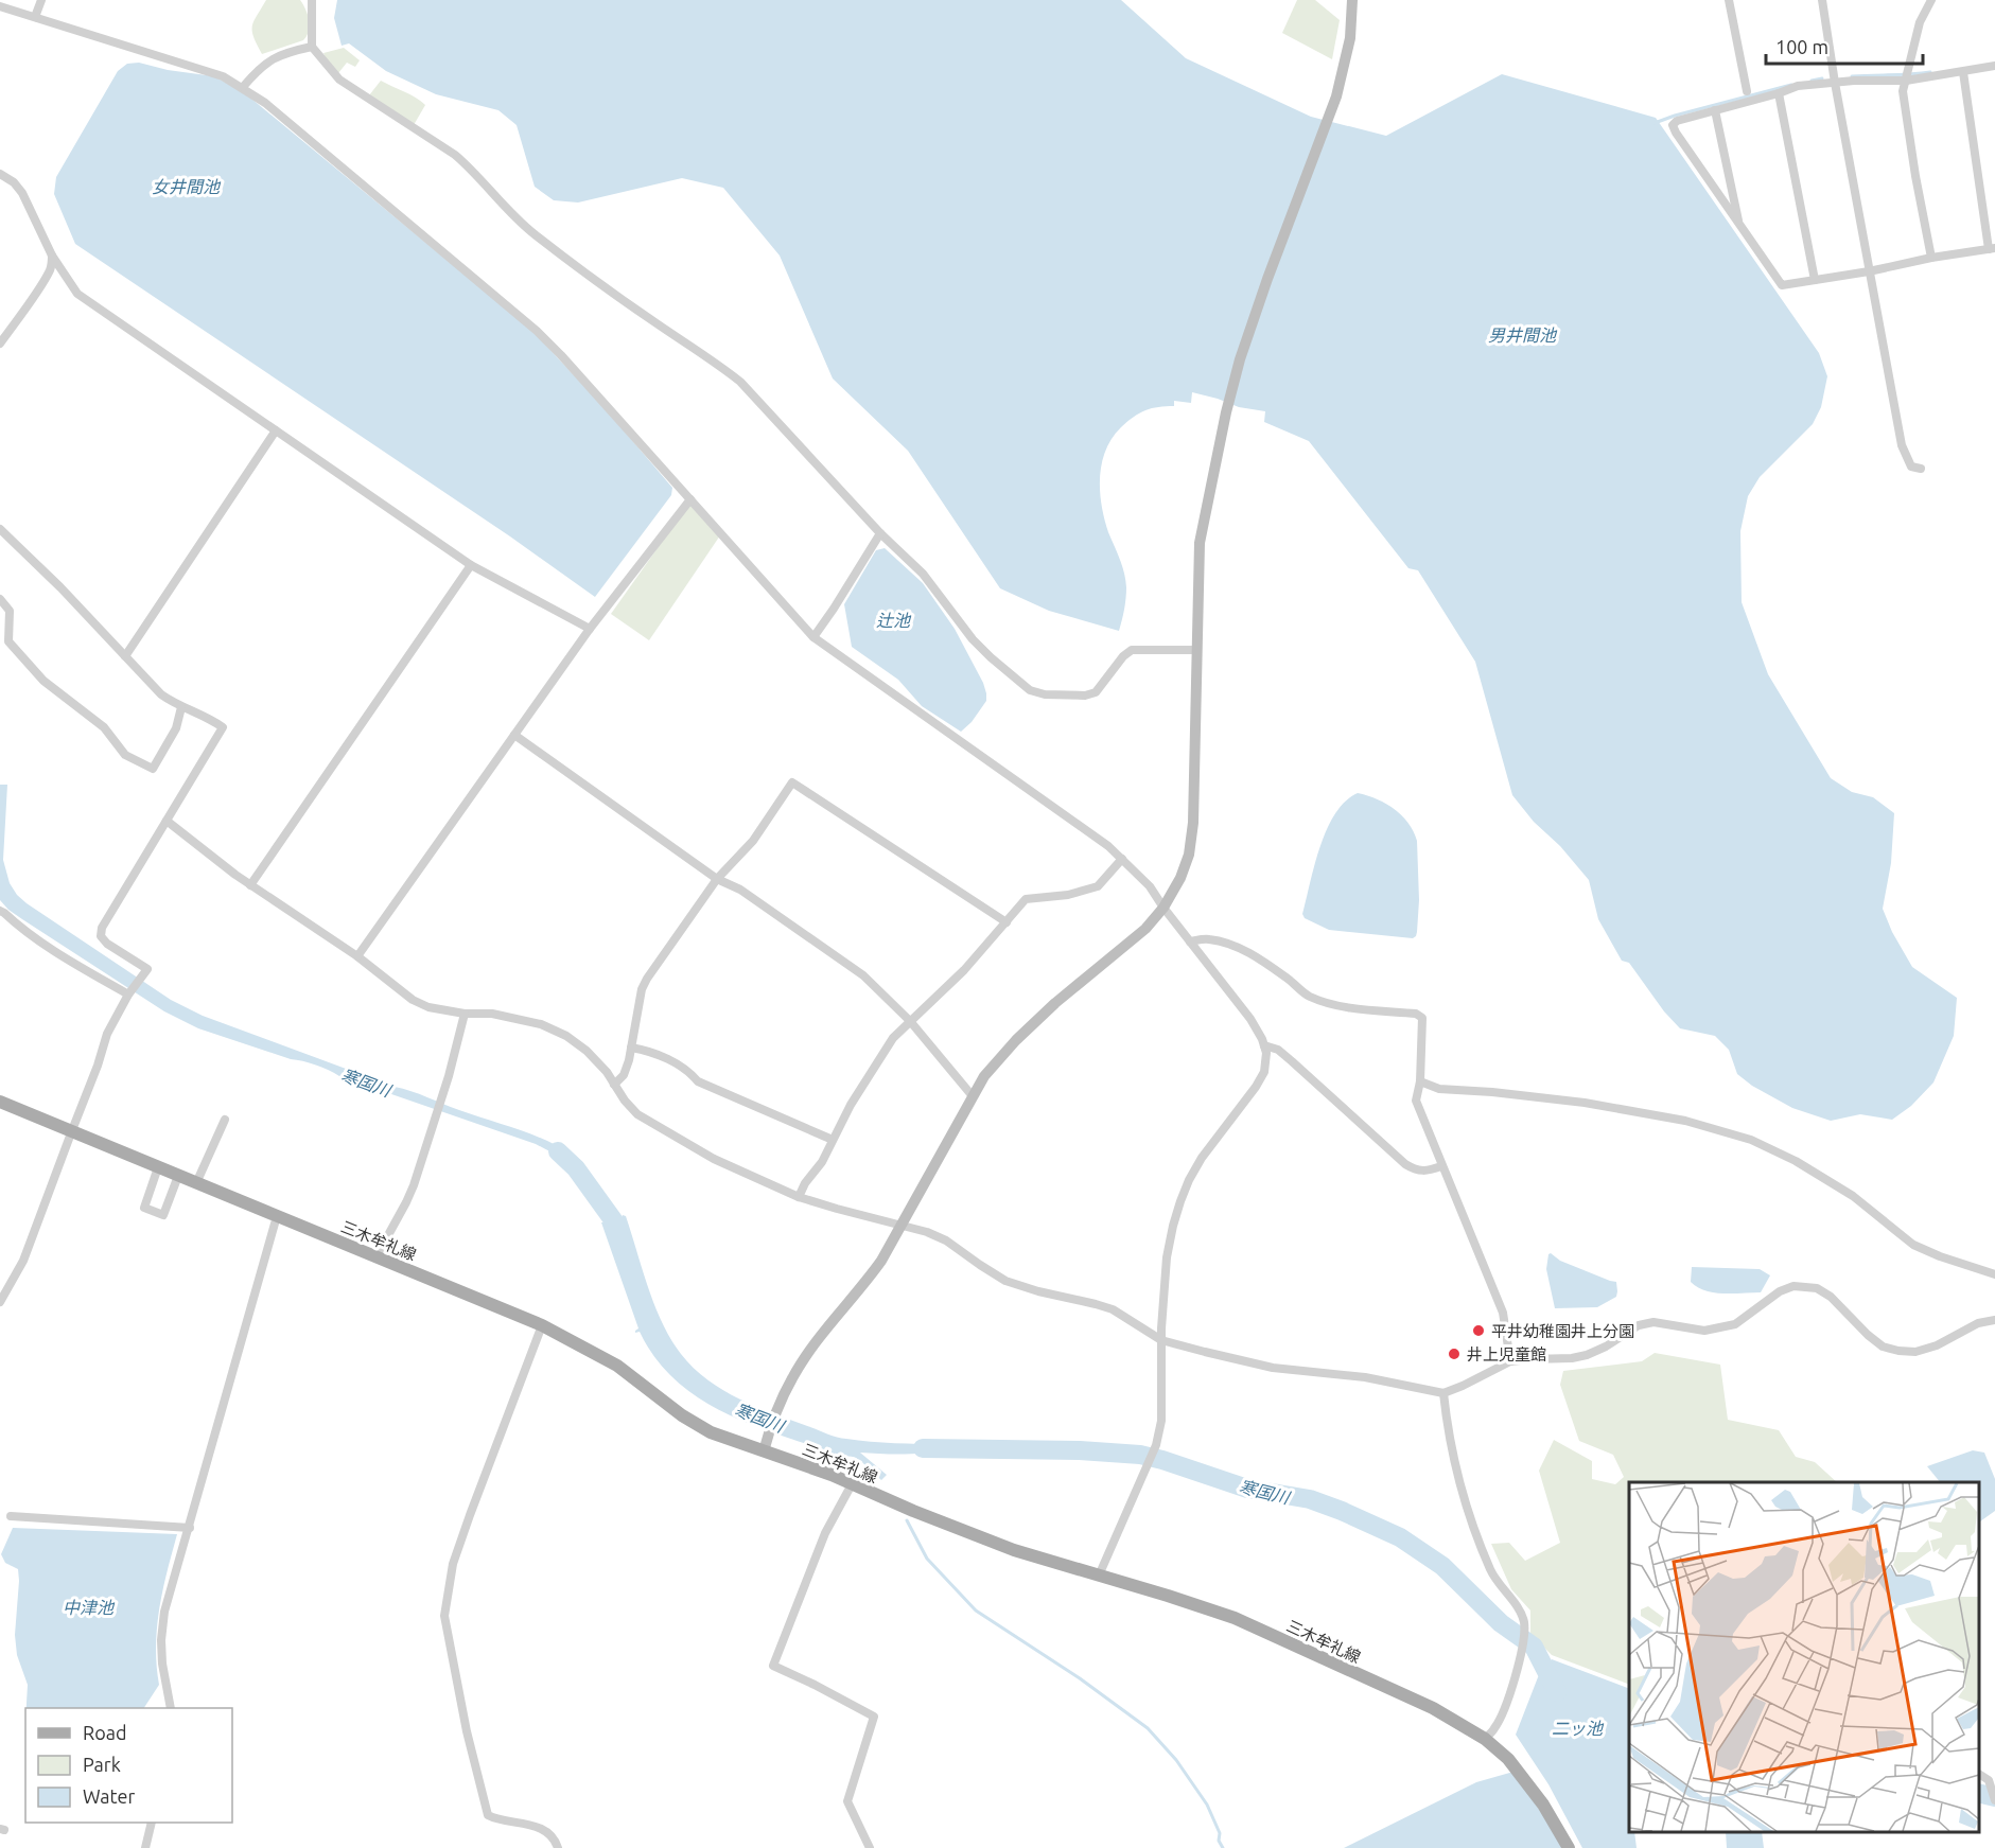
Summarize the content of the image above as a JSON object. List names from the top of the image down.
{
  "streets": {
    "main road": ["三木牟礼線"]
  },
  "water": [
    "女井間池",
    "男井間池",
    "辻池",
    "寒国川",
    "中津池",
    "二ッ池"
  ],
  "places": ["平井幼稚園井上分園", "井上児童館"],
  "legend": ["Road", "Park", "Water"],
  "scale_bar": "100 m"
}
